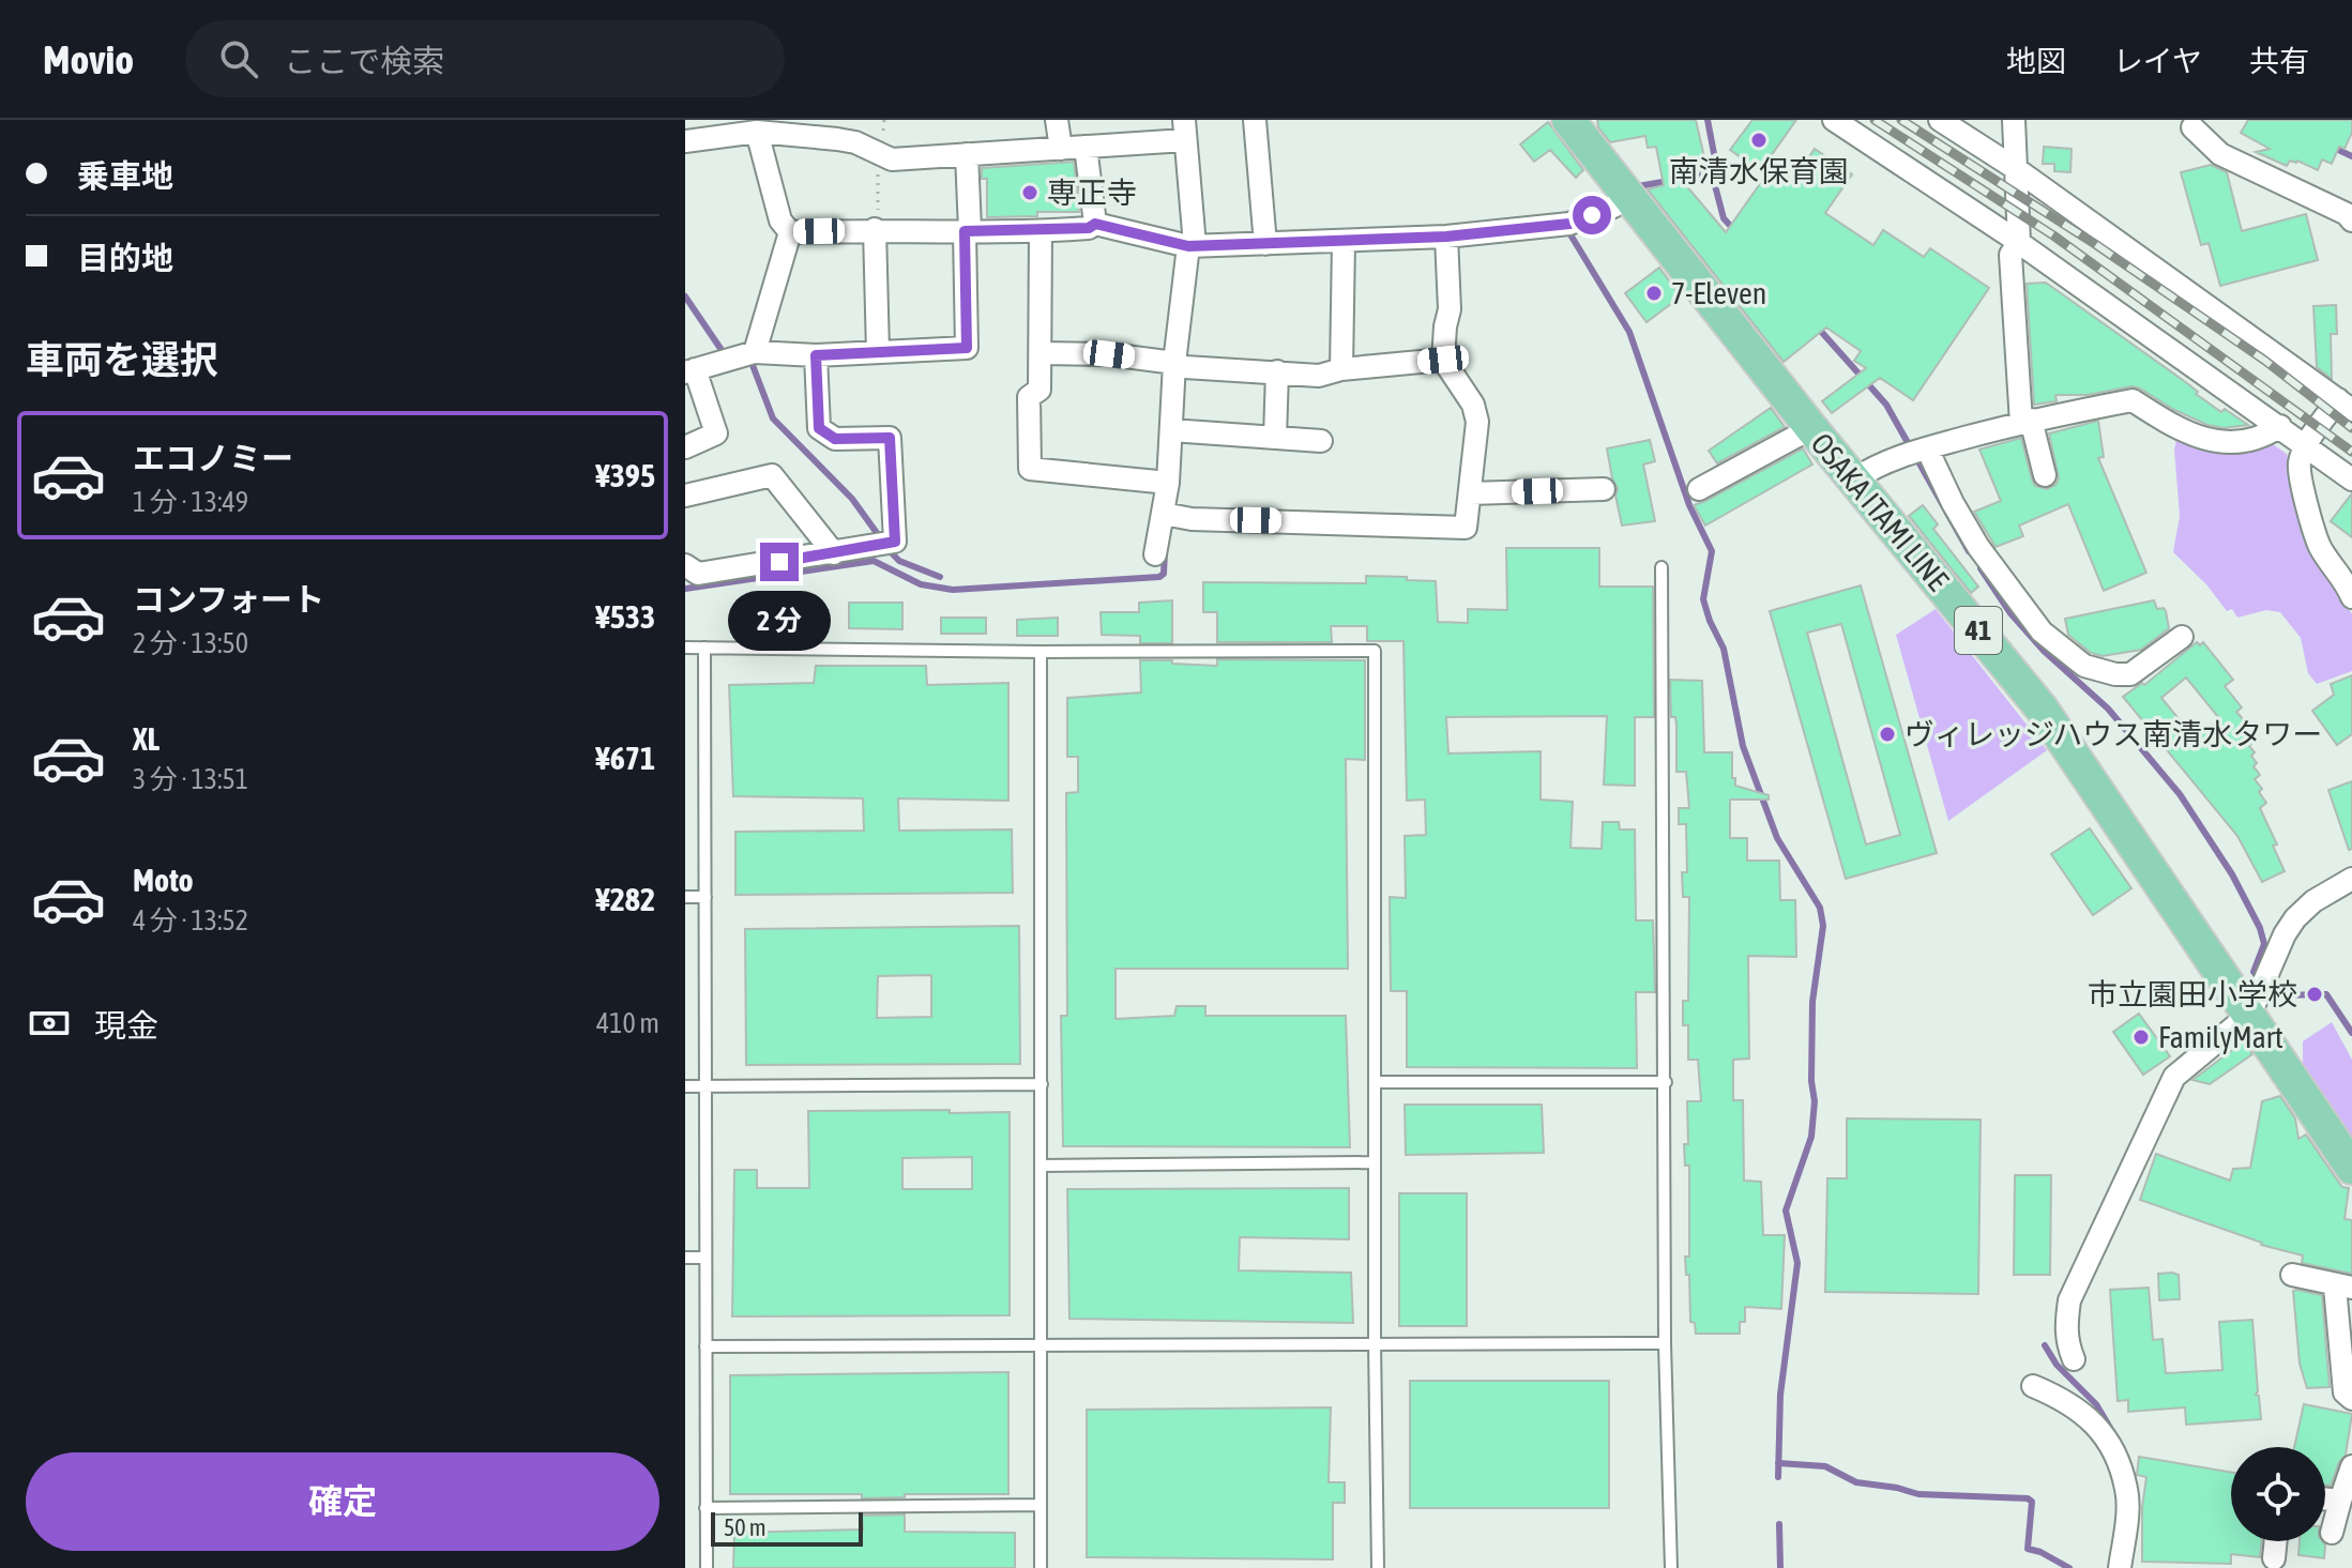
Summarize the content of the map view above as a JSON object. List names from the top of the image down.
{
  "streets": {
    "main road": ["OSAKA ITAMI LINE", "41"]
  },
  "places": [
    "南清水保育園",
    "専正寺",
    "7-Eleven",
    "ヴィレッジハウス南清水タワー",
    "市立園田小学校",
    "FamilyMart"
  ],
  "scale_bar": "50 m",
  "page": {
    "header": "Movio",
    "search": "ここで検索",
    "nav": ["地図", "レイヤ", "共有"],
    "banner": ["乗車地", "目的地"],
    "heading": "車両を選択",
    "list": [
      {
        "name": "エコノミー",
        "note": "1 分 · 13:49",
        "value": "¥395"
      },
      {
        "name": "コンフォート",
        "note": "2 分 · 13:50",
        "value": "¥533"
      },
      {
        "name": "XL",
        "note": "3 分 · 13:51",
        "value": "¥671"
      },
      {
        "name": "Moto",
        "note": "4 分 · 13:52",
        "value": "¥282"
      }
    ],
    "bubble": "2 分",
    "pay": ["現金", "410 m"],
    "buttons": "確定",
    "scale": "50 m"
  }
}
